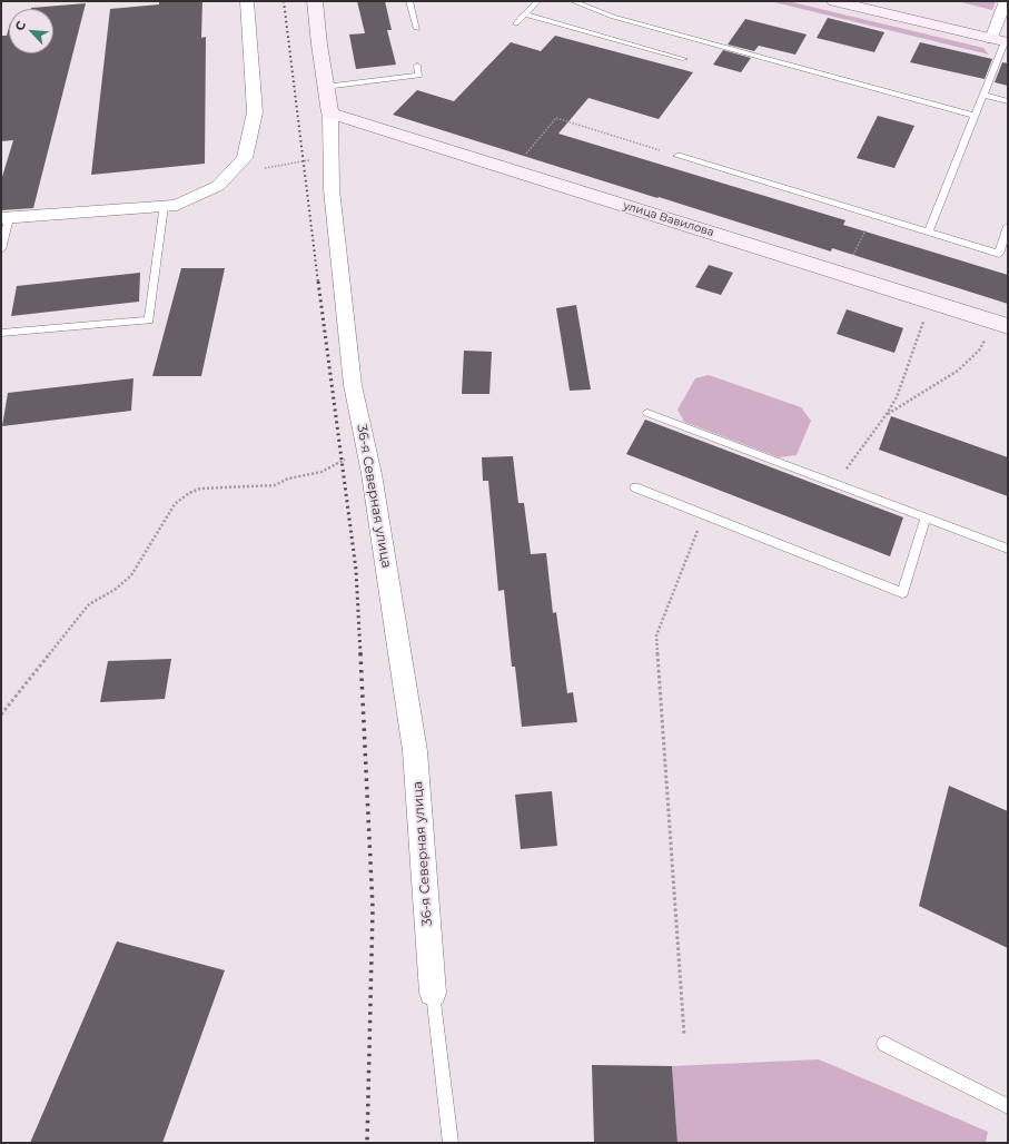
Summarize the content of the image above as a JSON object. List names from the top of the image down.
{
  "streets": {
    "street": ["улица Вавилова", "36-я Северная улица"]
  },
  "crossings": [
    ["улица Вавилова", "36-я Северная улица"]
  ],
  "north": "top left"
}
